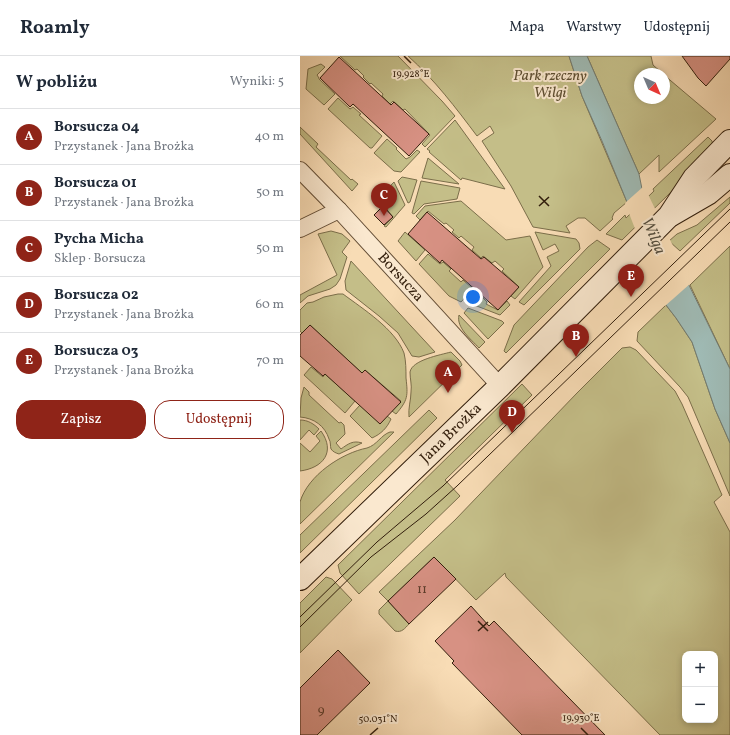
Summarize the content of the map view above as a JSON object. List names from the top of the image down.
{
  "streets": {
    "main road": ["Jana Brożka"],
    "street": ["Borsucza"]
  },
  "crossings": [
    ["Borsucza", "Jana Brożka"]
  ],
  "water": ["Wilga"],
  "parks": ["Park rzeczny Wilgi"],
  "house_numbers": ["11", "9"],
  "north": "bottom right",
  "page": {
    "header": "Roamly",
    "nav": ["Mapa", "Warstwy", "Udostępnij"],
    "heading": ["W pobliżu", "Wyniki: 5"],
    "list": [
      {
        "mark": "A",
        "name": "Borsucza 04",
        "note": "Przystanek · Jana Brożka",
        "value": "40 m"
      },
      {
        "mark": "B",
        "name": "Borsucza 01",
        "note": "Przystanek · Jana Brożka",
        "value": "50 m"
      },
      {
        "mark": "C",
        "name": "Pycha Micha",
        "note": "Sklep · Borsucza",
        "value": "50 m"
      },
      {
        "mark": "D",
        "name": "Borsucza 02",
        "note": "Przystanek · Jana Brożka",
        "value": "60 m"
      },
      {
        "mark": "E",
        "name": "Borsucza 03",
        "note": "Przystanek · Jana Brożka",
        "value": "70 m"
      }
    ],
    "pins": [
      "C",
      "E",
      "B",
      "A",
      "D"
    ],
    "buttons": ["Zapisz", "Udostępnij"],
    "map_buttons": ["+", "−"]
  },
  "coordinates": ["19.928°E", "19.930°E", "50.031°N"]
}
